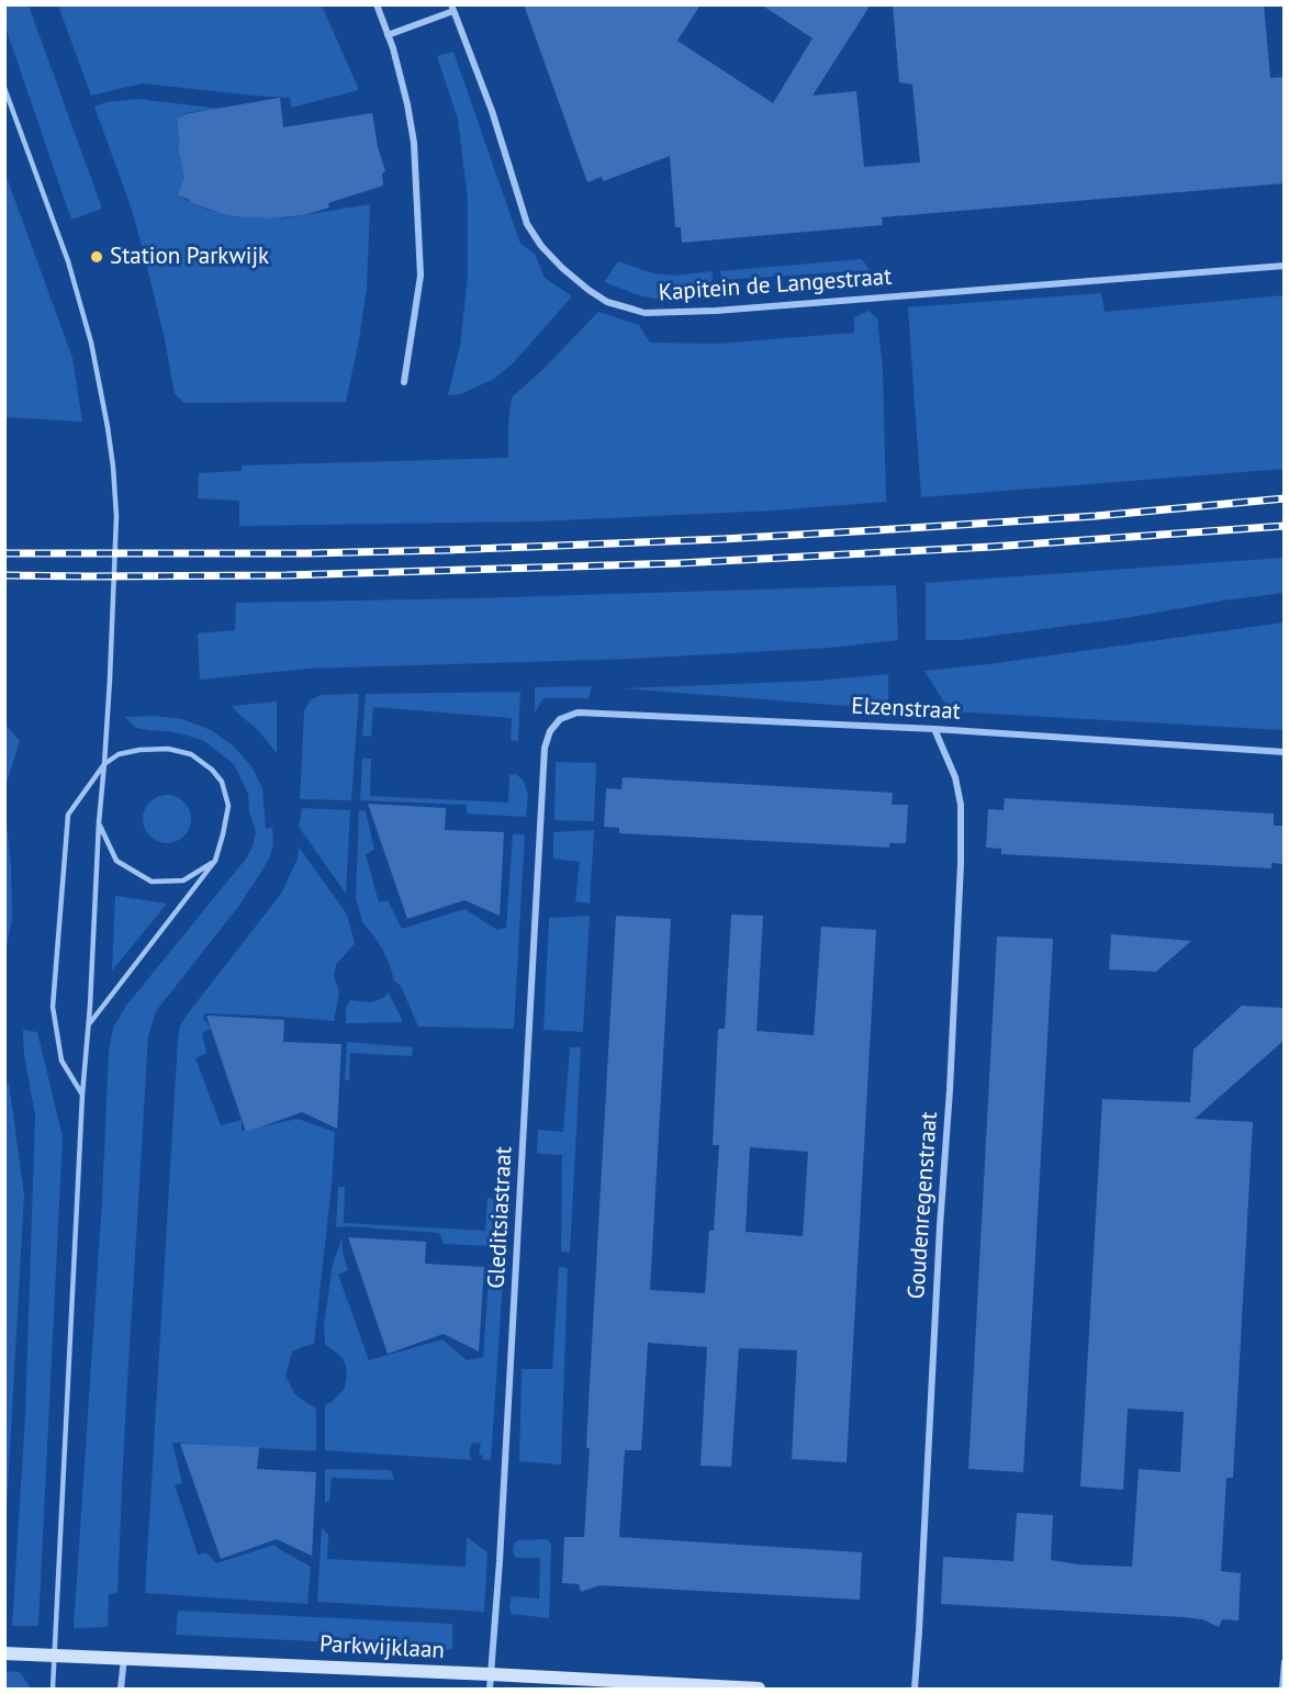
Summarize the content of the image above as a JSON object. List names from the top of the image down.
{
  "streets": {
    "street": [
      "Kapitein de Langestraat",
      "Elzenstraat",
      "Goudenregenstraat",
      "Gleditsiastraat",
      "Parkwijklaan"
    ]
  },
  "crossings": [
    ["Elzenstraat", "Goudenregenstraat"],
    ["Elzenstraat", "Gleditsiastraat"],
    ["Gleditsiastraat", "Parkwijklaan"]
  ],
  "places": ["Station Parkwijk"]
}
